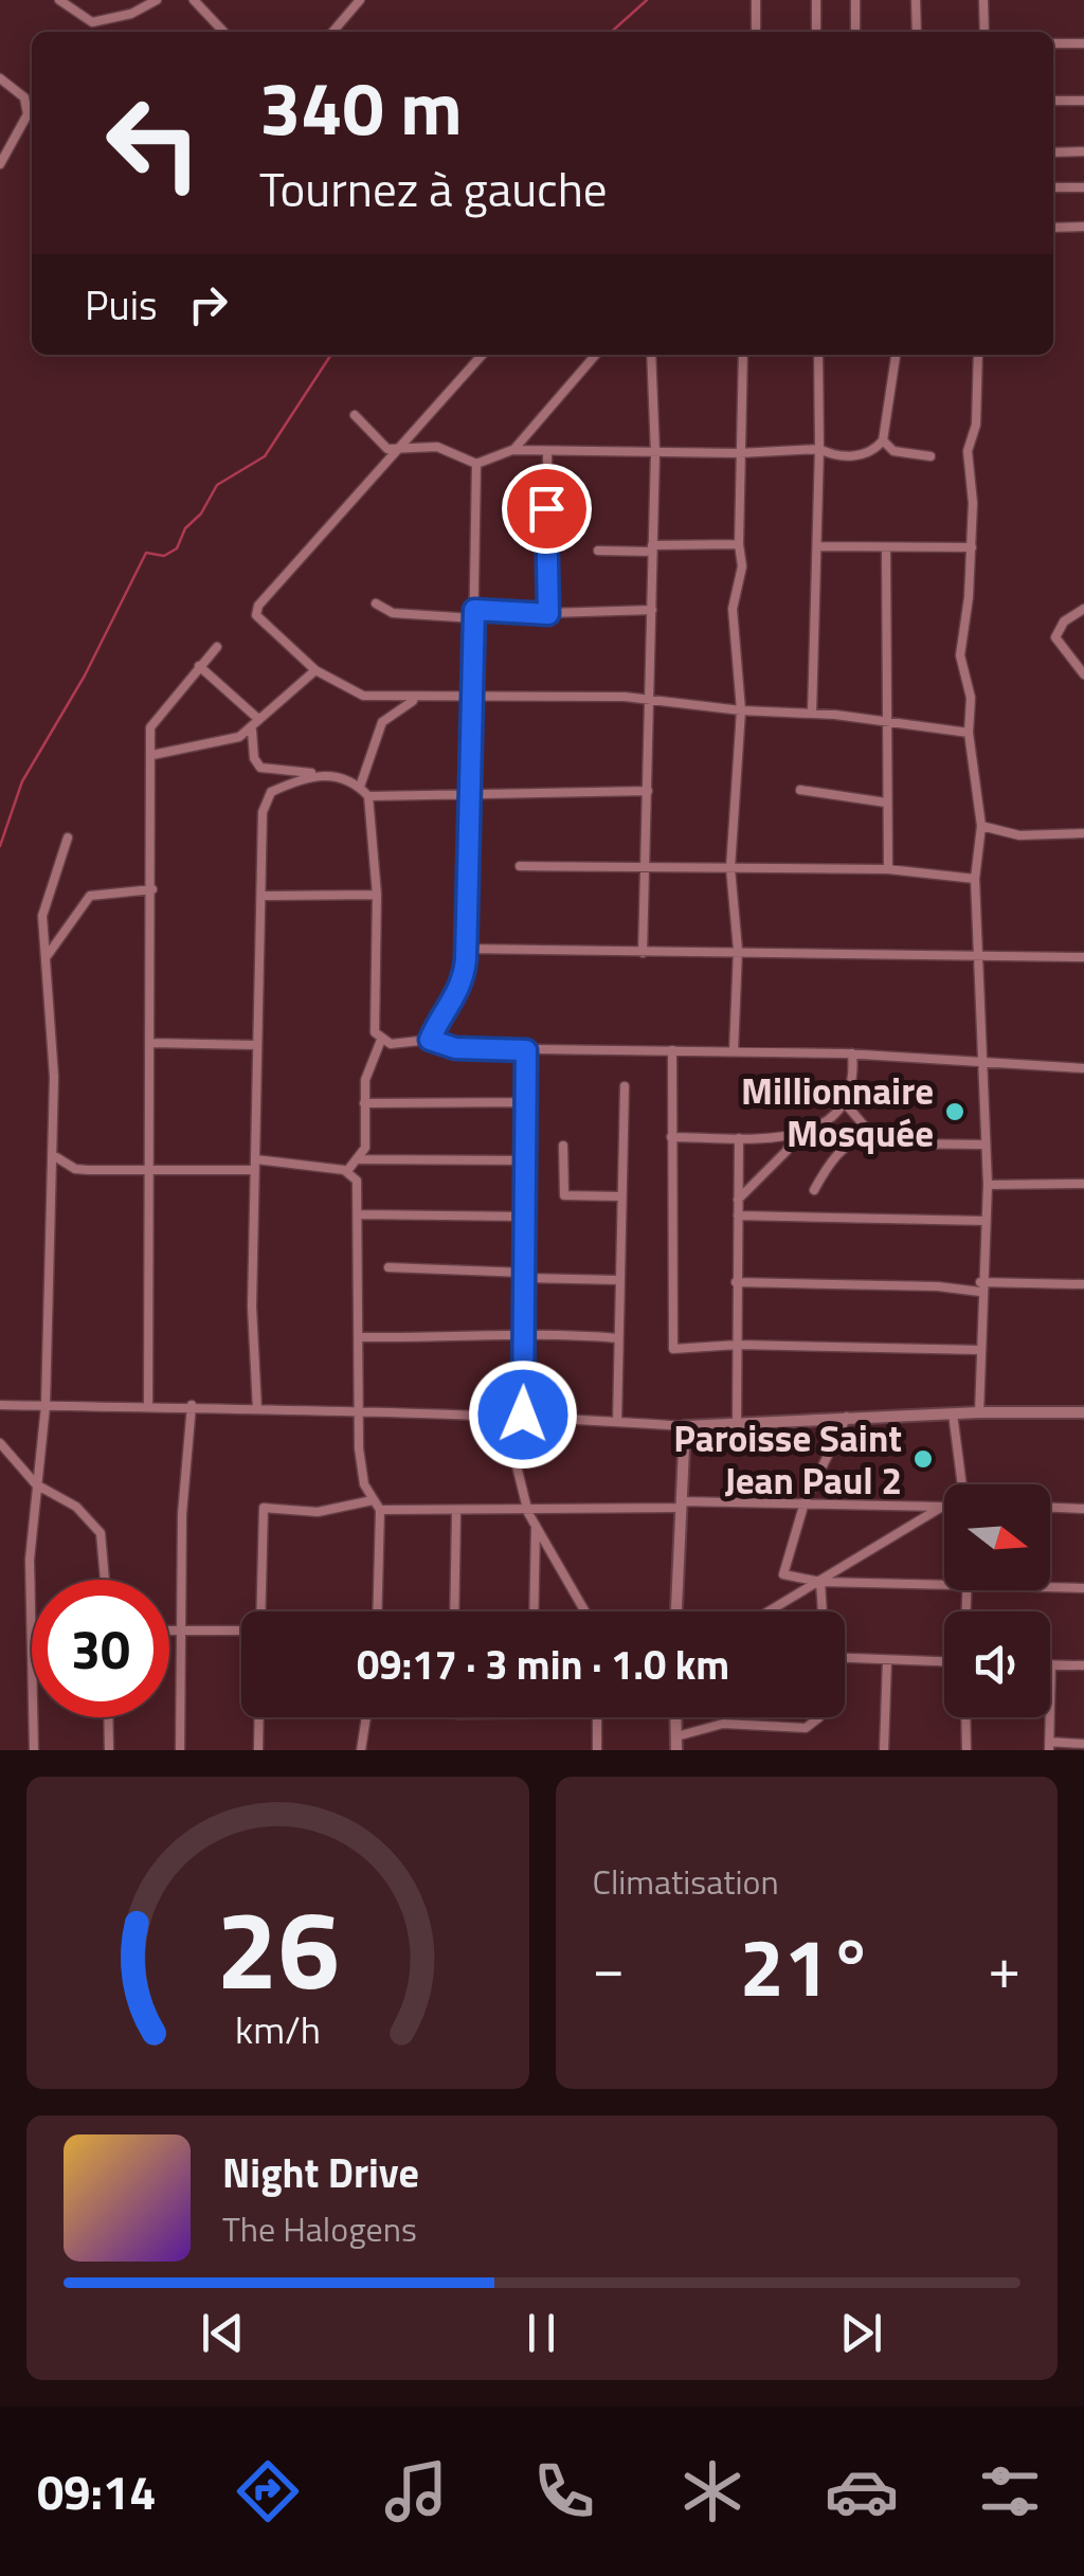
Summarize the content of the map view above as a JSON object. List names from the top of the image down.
{
  "places": ["Millionnaire Mosquée", "Paroisse Saint Jean Paul 2"],
  "north": "right",
  "page": {
    "turn": ["340 m", "Tournez à gauche"],
    "then": "Puis",
    "limit": "30",
    "trip": "09:17 · 3 min · 1.0 km",
    "tile": "Climatisation",
    "heat": ["−", "21°", "+"],
    "song": ["Night Drive", "The Halogens"],
    "tabs": "09:14",
    "gauge": ["26", "km/h"]
  }
}
